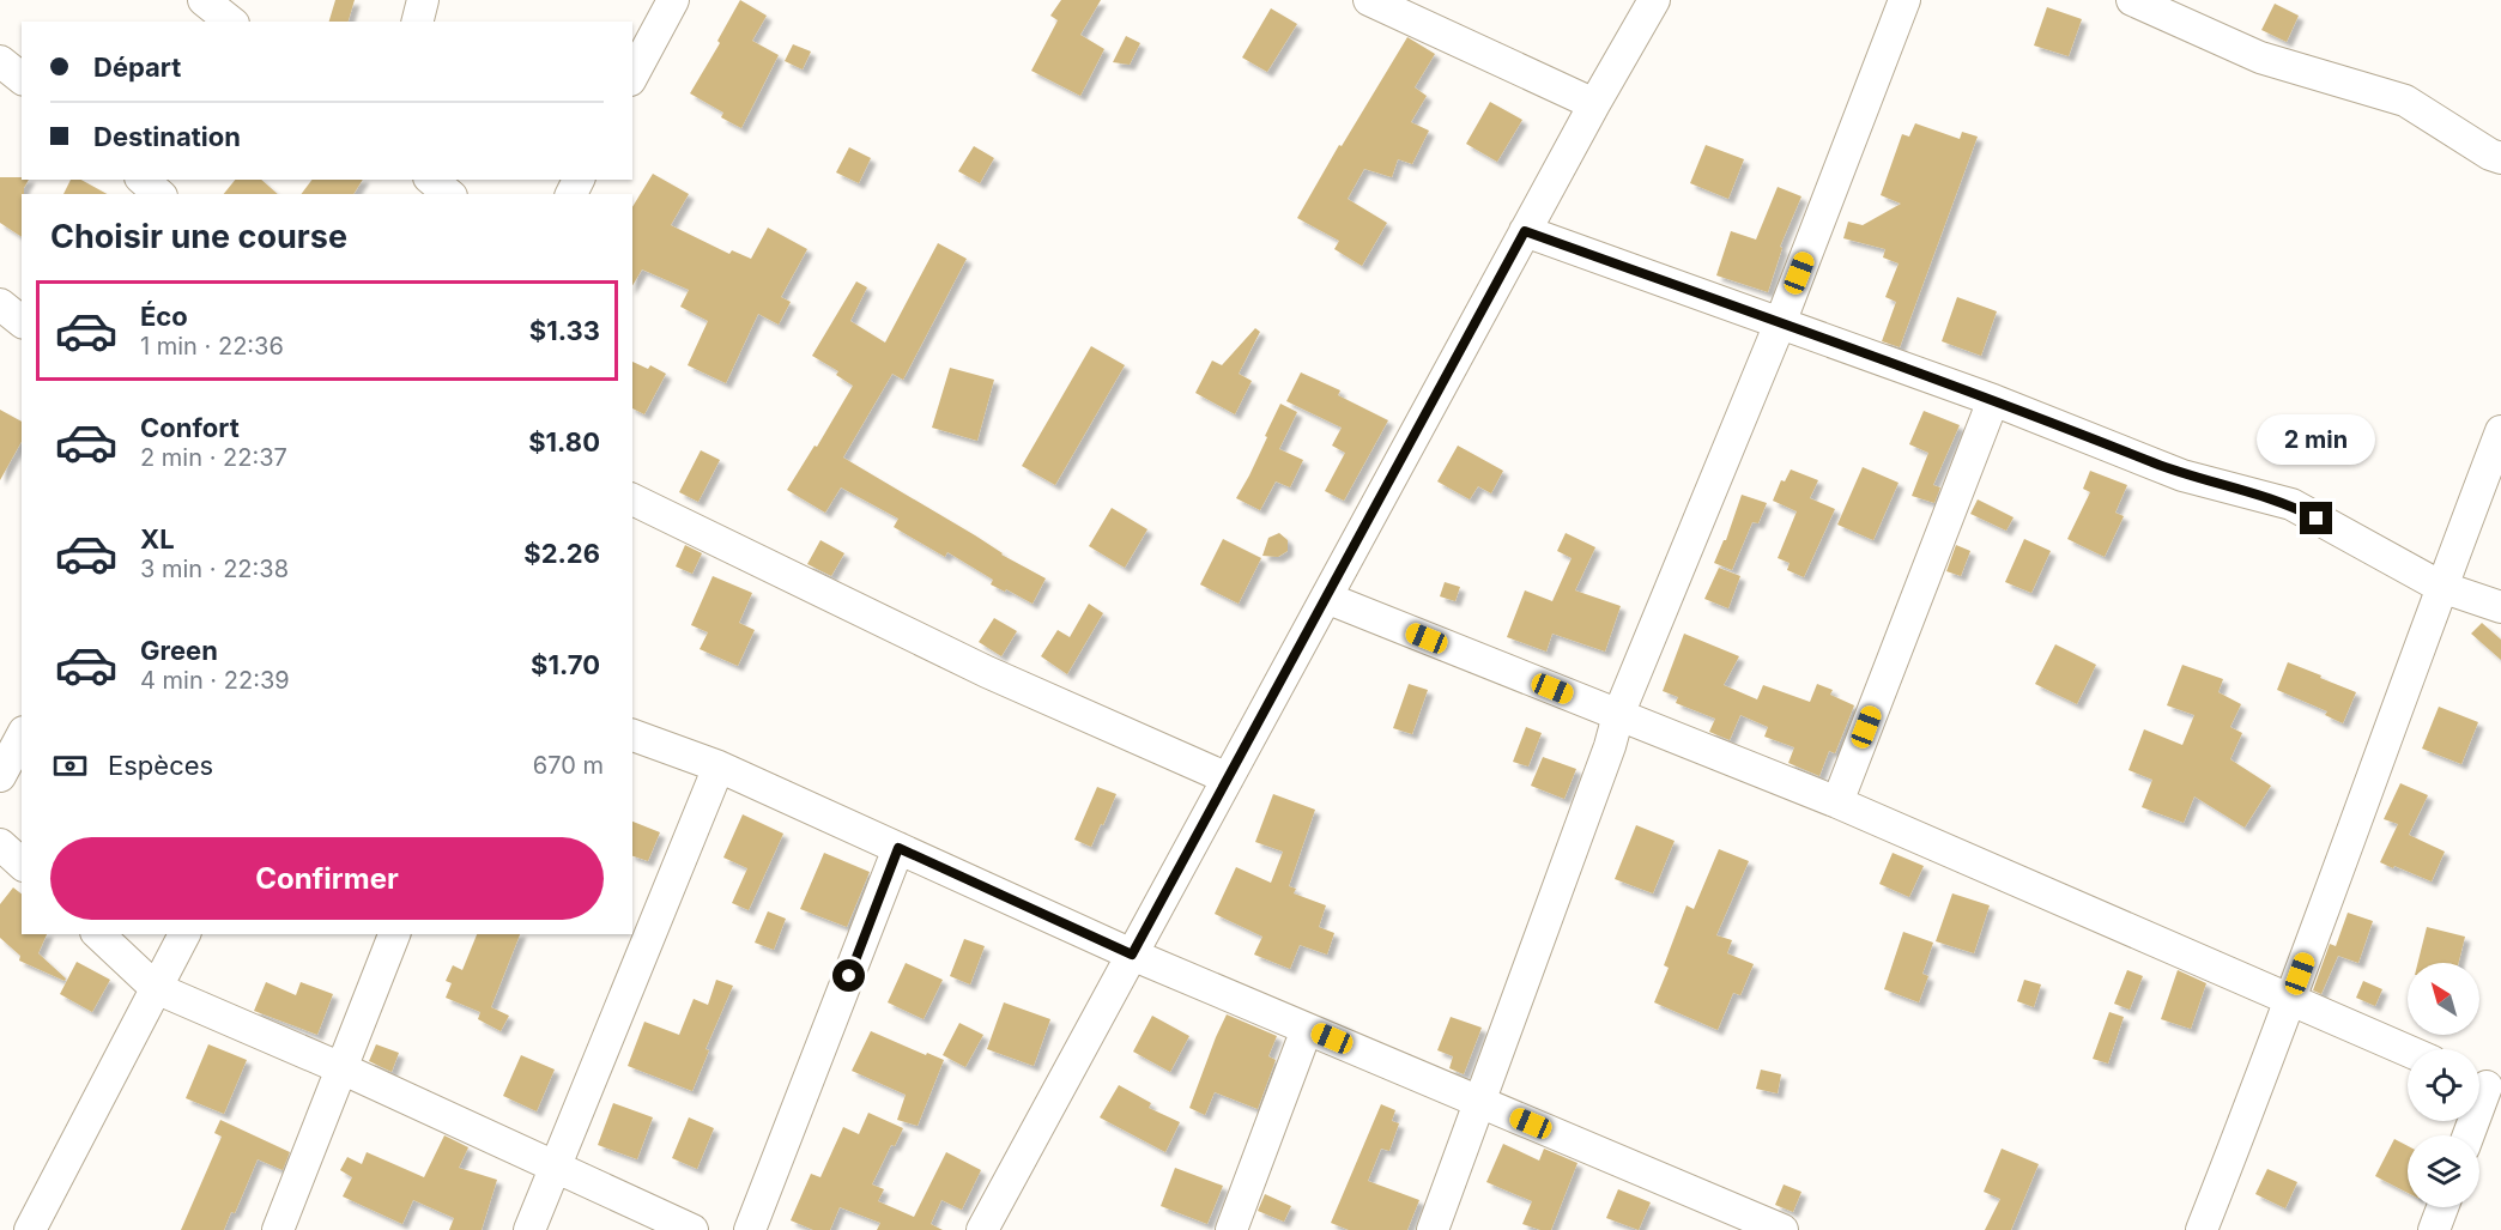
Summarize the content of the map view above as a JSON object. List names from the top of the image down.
{
  "north": "top left",
  "page": {
    "banner": ["Départ", "Destination"],
    "heading": "Choisir une course",
    "list": [
      {
        "name": "Éco",
        "note": "1 min · 22:36",
        "value": "$1.33"
      },
      {
        "name": "Confort",
        "note": "2 min · 22:37",
        "value": "$1.80"
      },
      {
        "name": "XL",
        "note": "3 min · 22:38",
        "value": "$2.26"
      },
      {
        "name": "Green",
        "note": "4 min · 22:39",
        "value": "$1.70"
      }
    ],
    "bubble": "2 min",
    "pay": ["Espèces", "670 m"],
    "buttons": "Confirmer"
  }
}
